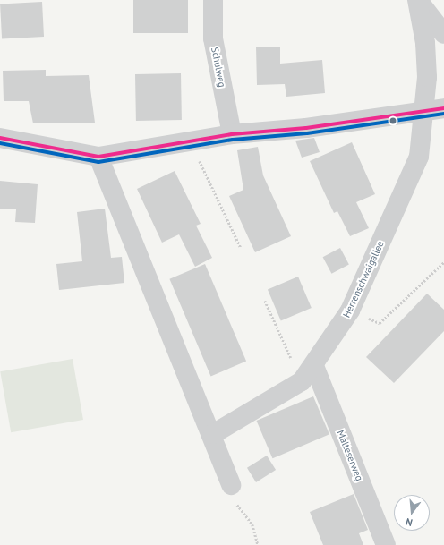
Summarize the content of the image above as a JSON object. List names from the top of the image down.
{
  "streets": {
    "street": ["Schulweg", "Herrenschwaigallee", "Malteserweg"]
  },
  "crossings": [
    ["Herrenschwaigallee", "Malteserweg"]
  ],
  "north": "bottom"
}
